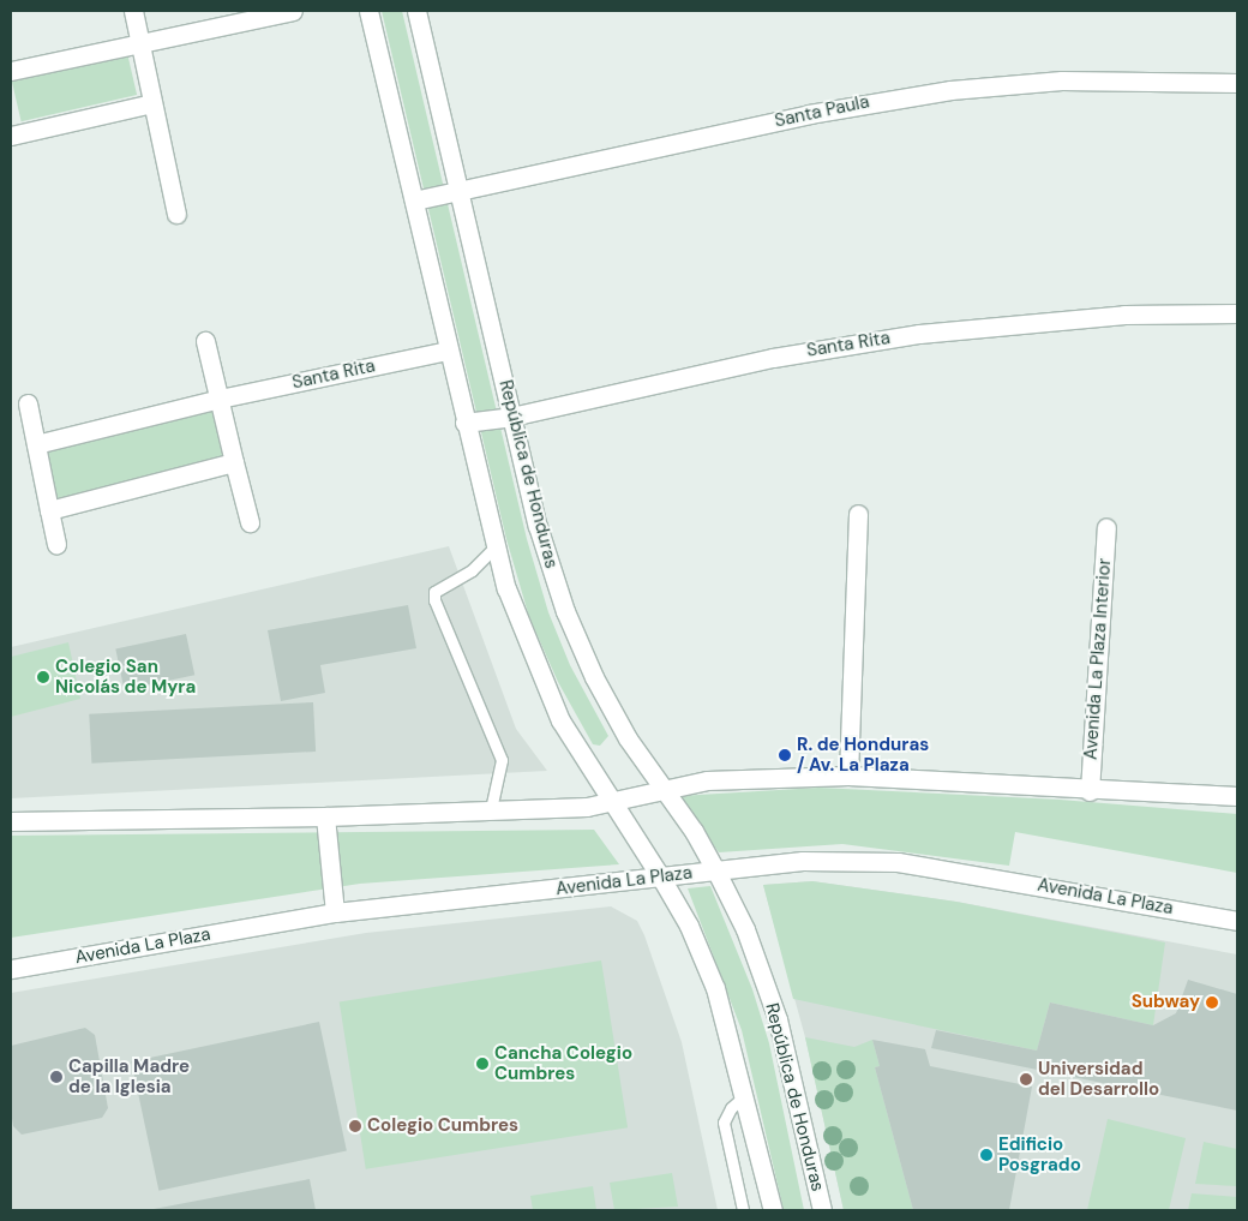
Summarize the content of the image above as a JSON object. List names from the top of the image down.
{
  "streets": {
    "street": [
      "Santa Paula",
      "Santa Rita",
      "República de Honduras",
      "Avenida La Plaza Interior",
      "Avenida La Plaza"
    ]
  },
  "crossings": [
    ["Santa Paula", "República de Honduras"],
    ["Santa Rita", "República de Honduras"],
    ["República de Honduras", "Avenida La Plaza"]
  ],
  "places": [
    "Colegio San Nicolás de Myra",
    "R. de Honduras / Av. La Plaza",
    "Subway",
    "Cancha Colegio Cumbres",
    "Capilla Madre de la Iglesia",
    "Universidad del Desarrollo",
    "Colegio Cumbres",
    "Edificio Posgrado"
  ]
}
